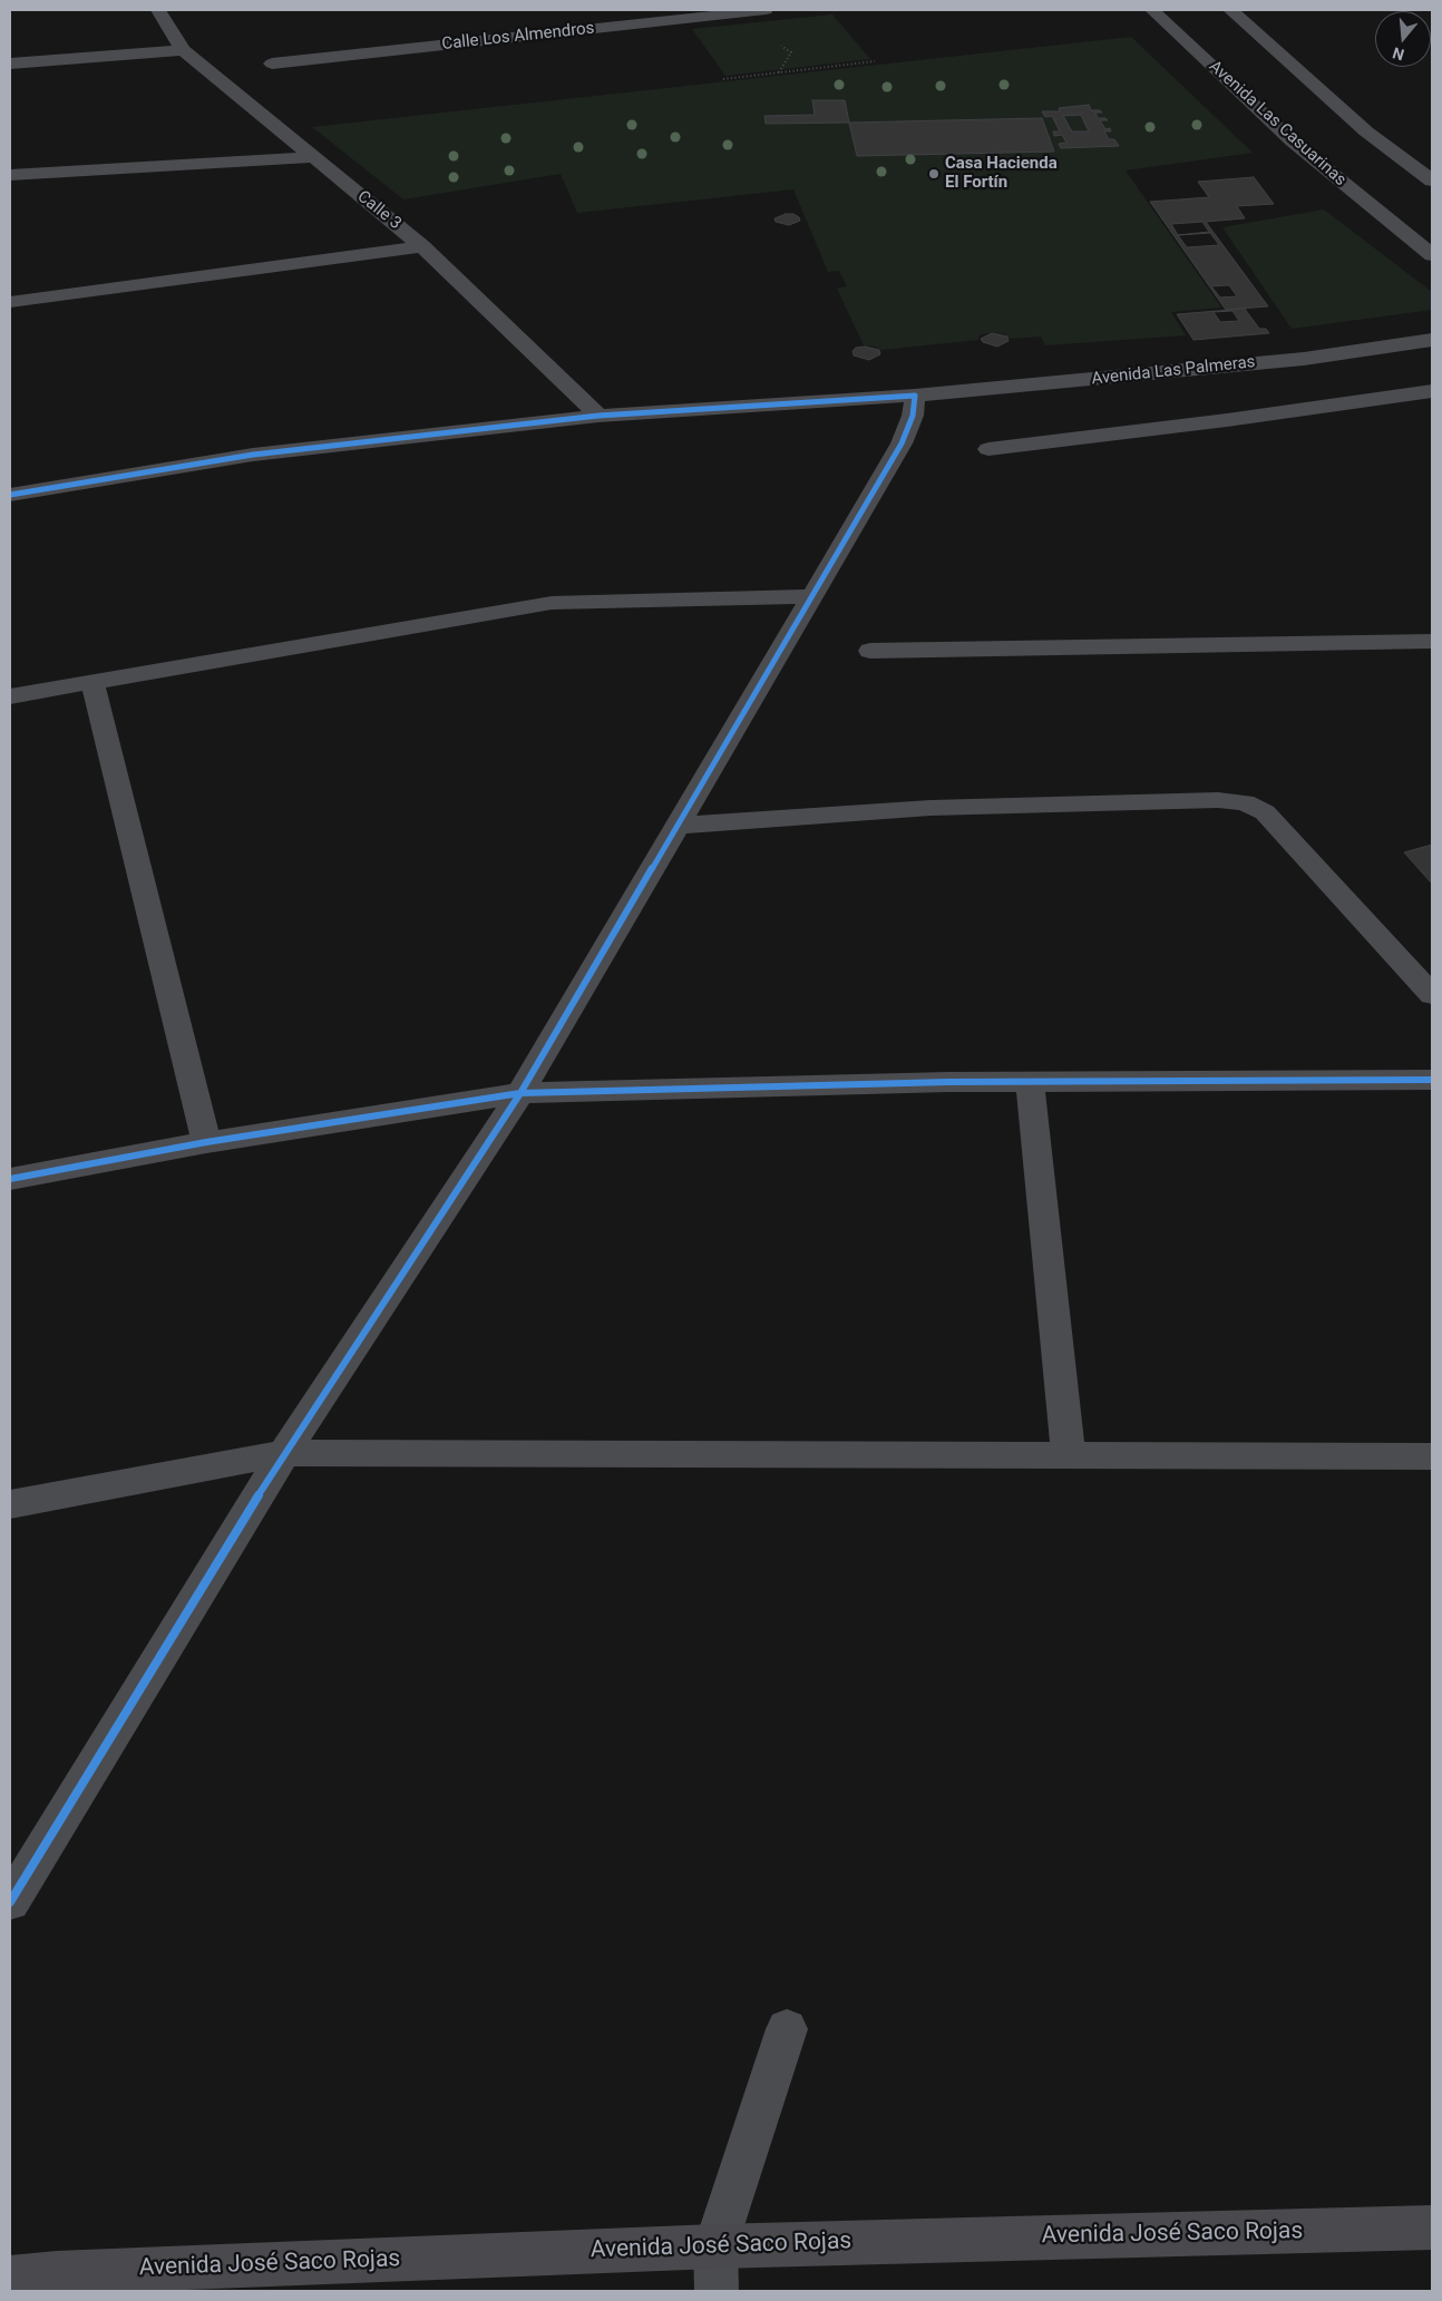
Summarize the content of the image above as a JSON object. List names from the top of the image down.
{
  "streets": {
    "main road": ["Avenida José Saco Rojas"],
    "street": [
      "Calle Los Almendros",
      "Avenida Las Casuarinas",
      "Calle 3",
      "Avenida Las Palmeras"
    ]
  },
  "crossings": [
    ["Calle 3", "Avenida Las Palmeras"]
  ],
  "places": ["Casa Hacienda El Fortín"],
  "north": "bottom"
}
